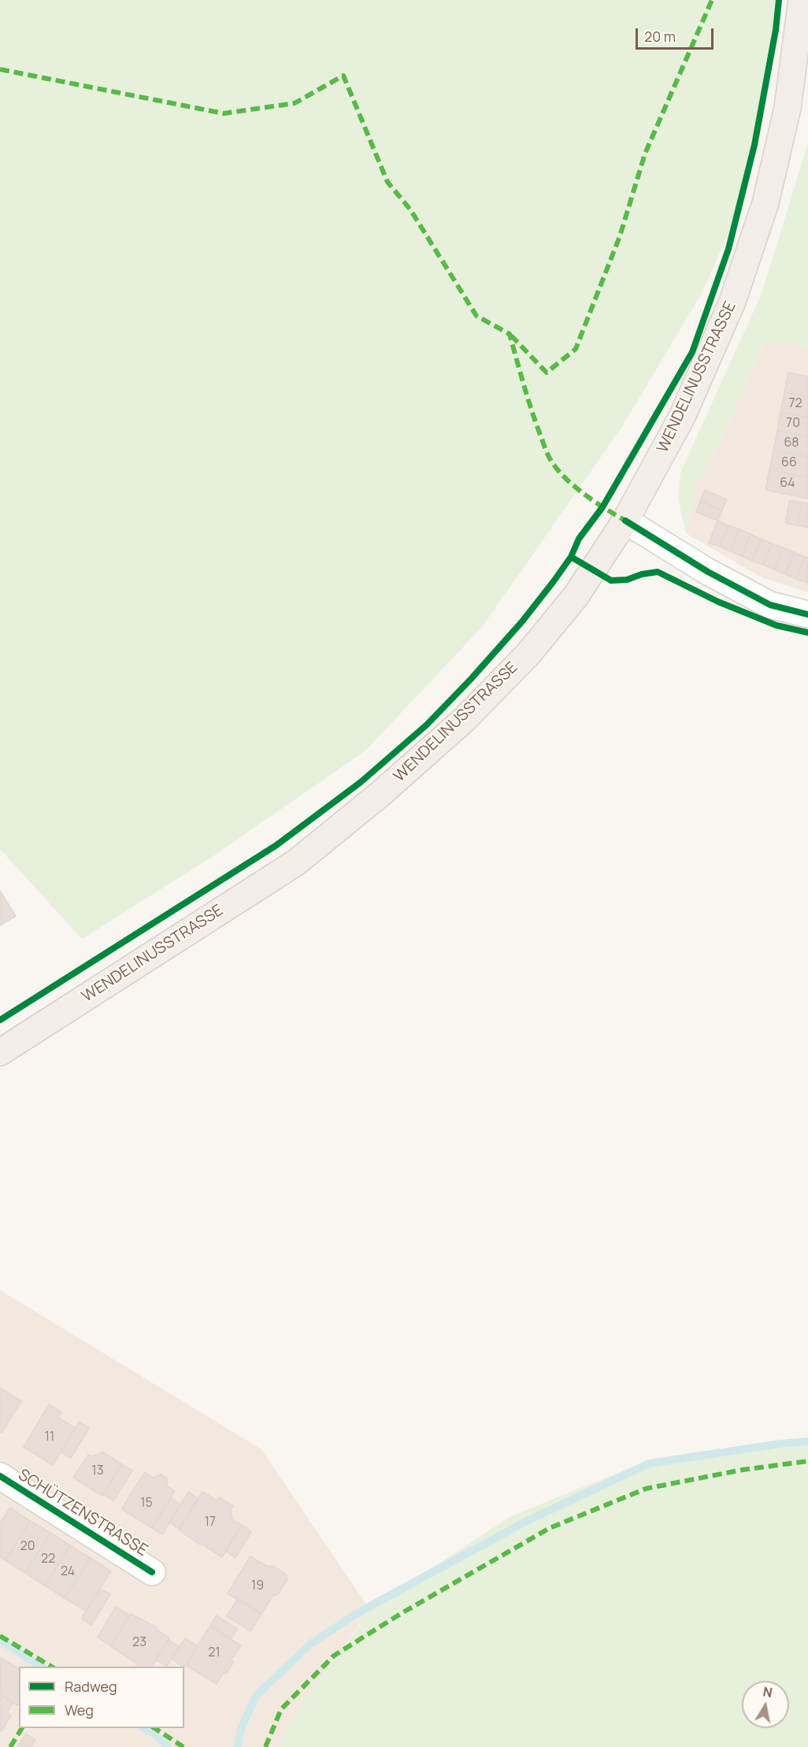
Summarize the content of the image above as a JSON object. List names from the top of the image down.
{
  "streets": {
    "main road": ["WENDELINUSSTRASSE"],
    "street": ["SCHÜTZENSTRASSE"]
  },
  "house_numbers": [
    "72",
    "70",
    "68",
    "66",
    "64",
    "11",
    "13",
    "15",
    "17",
    "20",
    "22",
    "24",
    "19",
    "23",
    "21"
  ],
  "legend": ["Radweg", "Weg"],
  "scale_bar": "20 m",
  "north": "top"
}
